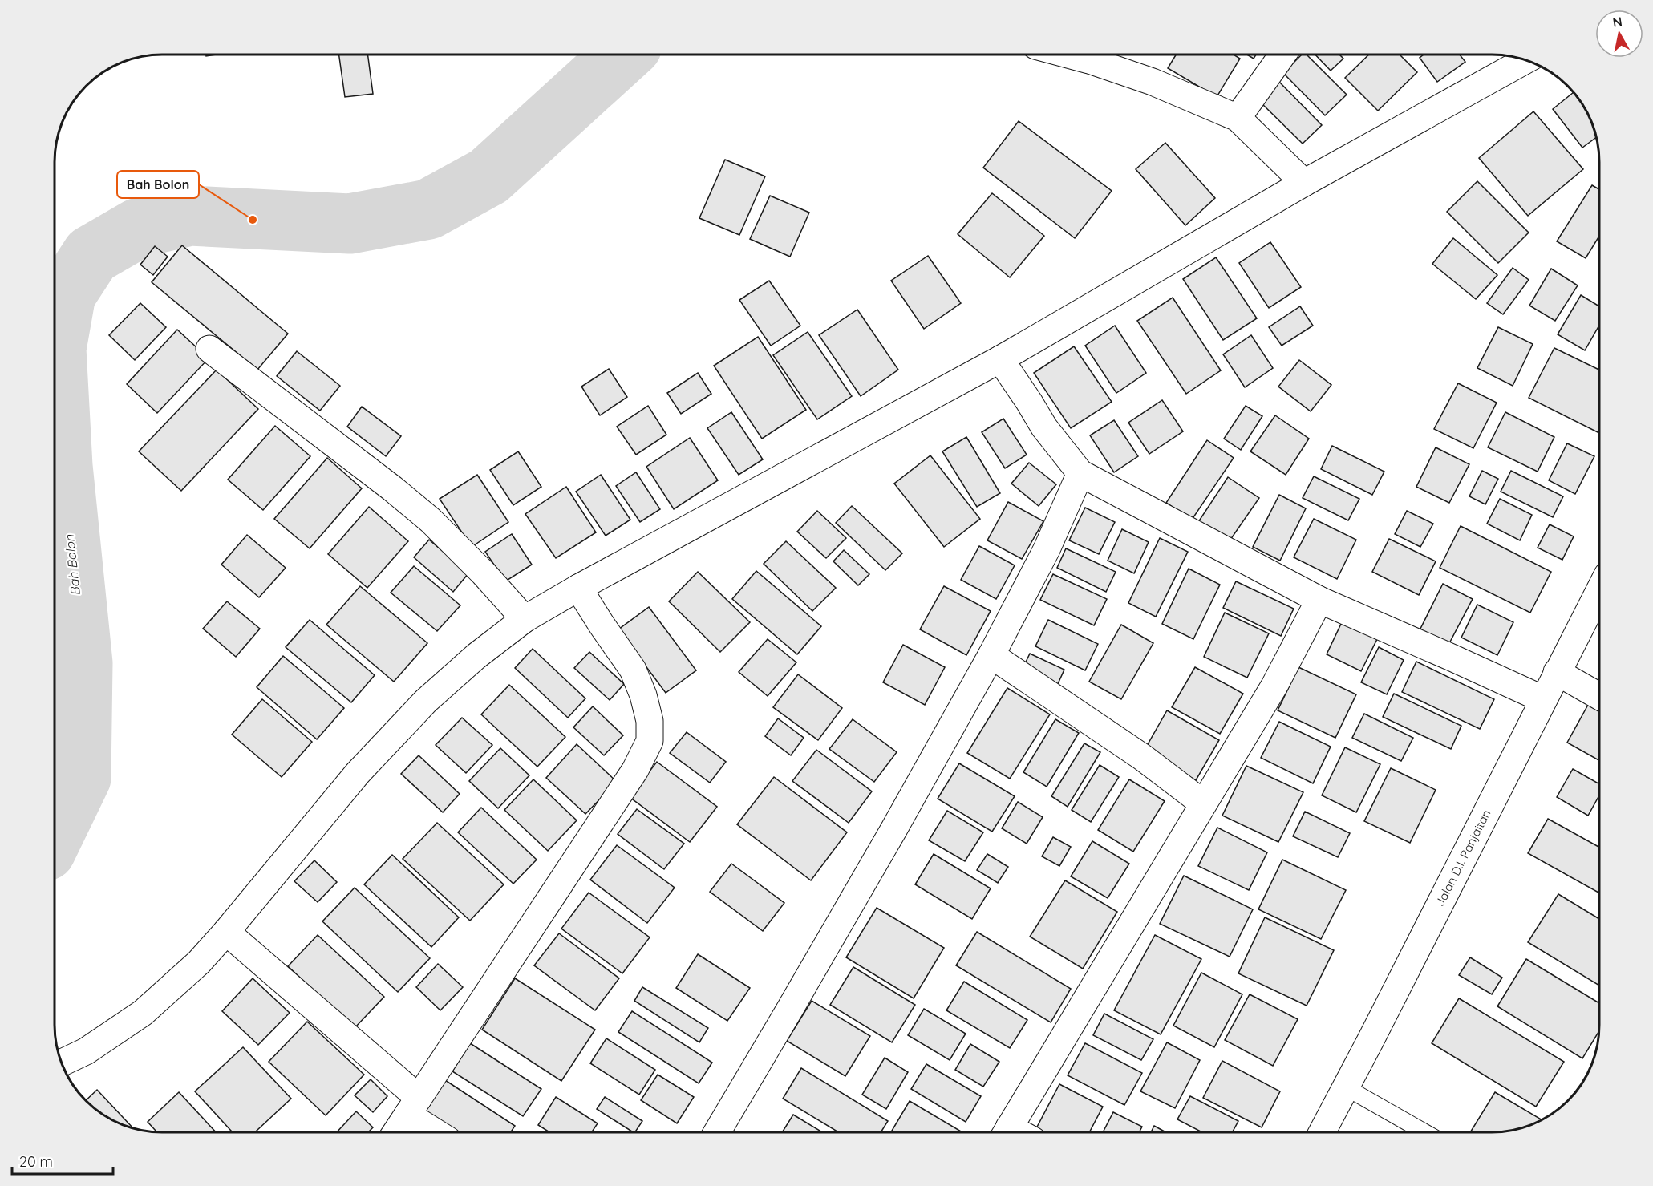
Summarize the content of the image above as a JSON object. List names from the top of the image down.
{
  "streets": {
    "street": ["Jalan D.I. Panjaitan"]
  },
  "water": ["Bah Bolon"],
  "places": ["Bah Bolon"],
  "scale_bar": "20 m",
  "north": "top"
}
